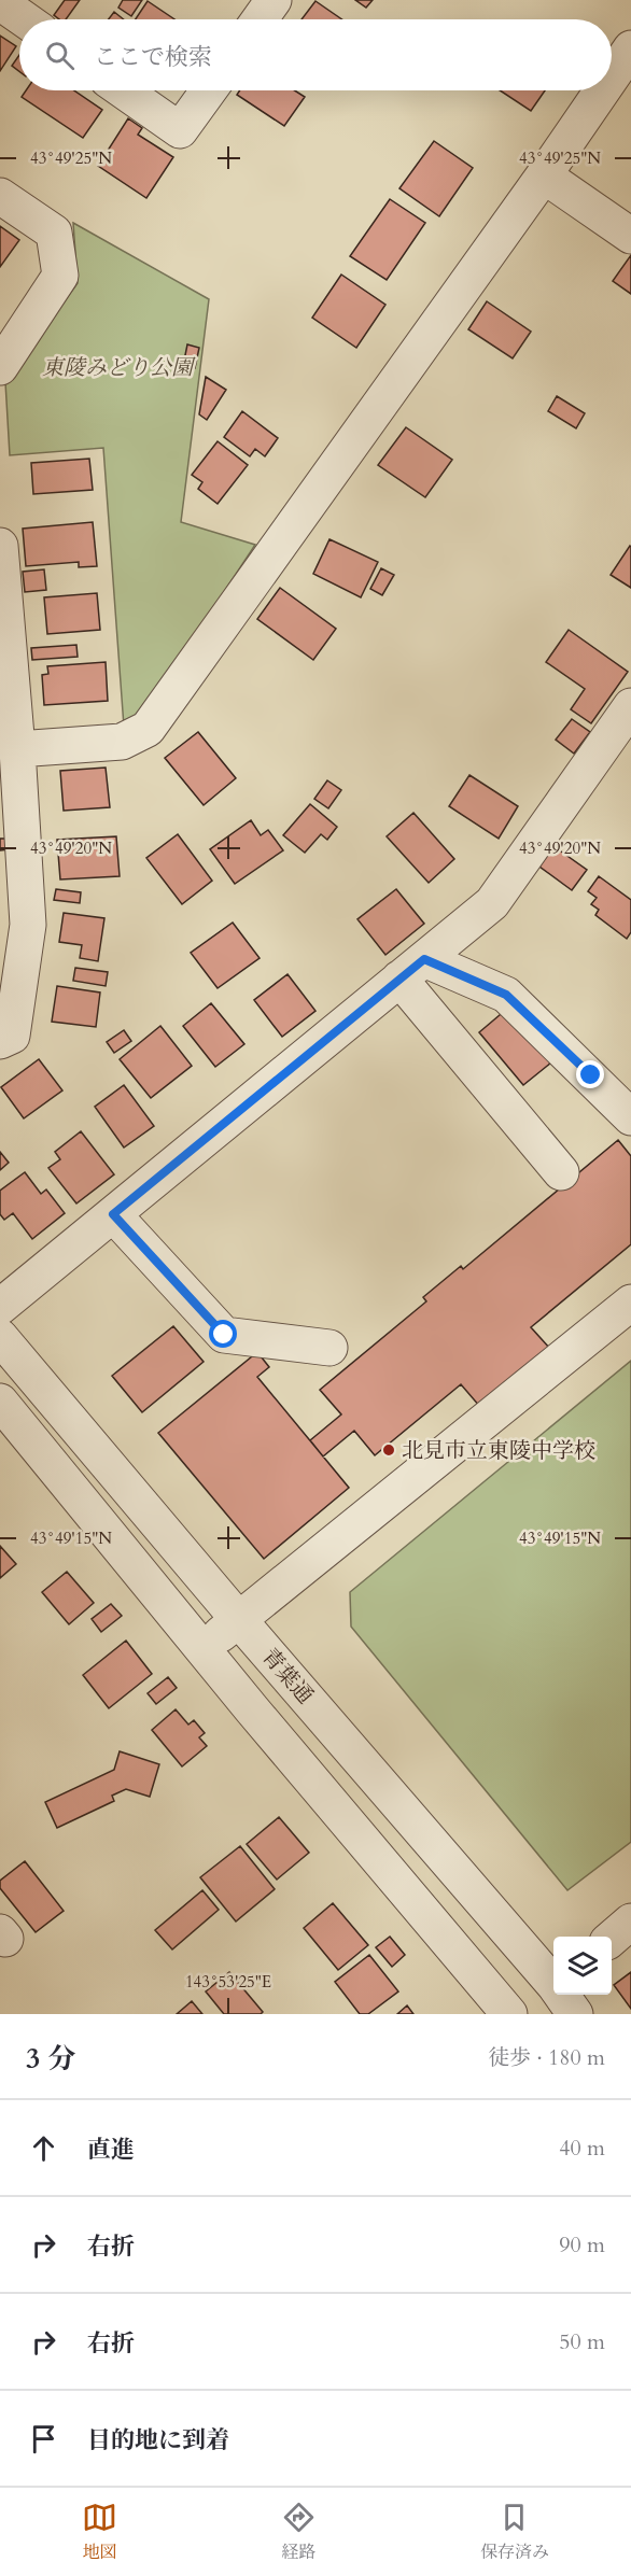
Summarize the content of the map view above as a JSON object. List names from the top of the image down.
{
  "streets": {
    "street": ["青葉通"]
  },
  "parks": ["東陵みどり公園"],
  "places": ["北見市立東陵中学校"],
  "page": {
    "search": "ここで検索",
    "heading": ["3 分", "徒歩 · 180 m"],
    "list": [
      ["直進", "40 m"],
      ["右折", "90 m"],
      ["右折", "50 m"],
      "目的地に到着"
    ],
    "nav": ["地図", "経路", "保存済み"]
  },
  "coordinates": [
    "43°49'25\"N",
    "43°49'20\"N",
    "43°49'15\"N",
    "143°53'25\"E"
  ]
}
